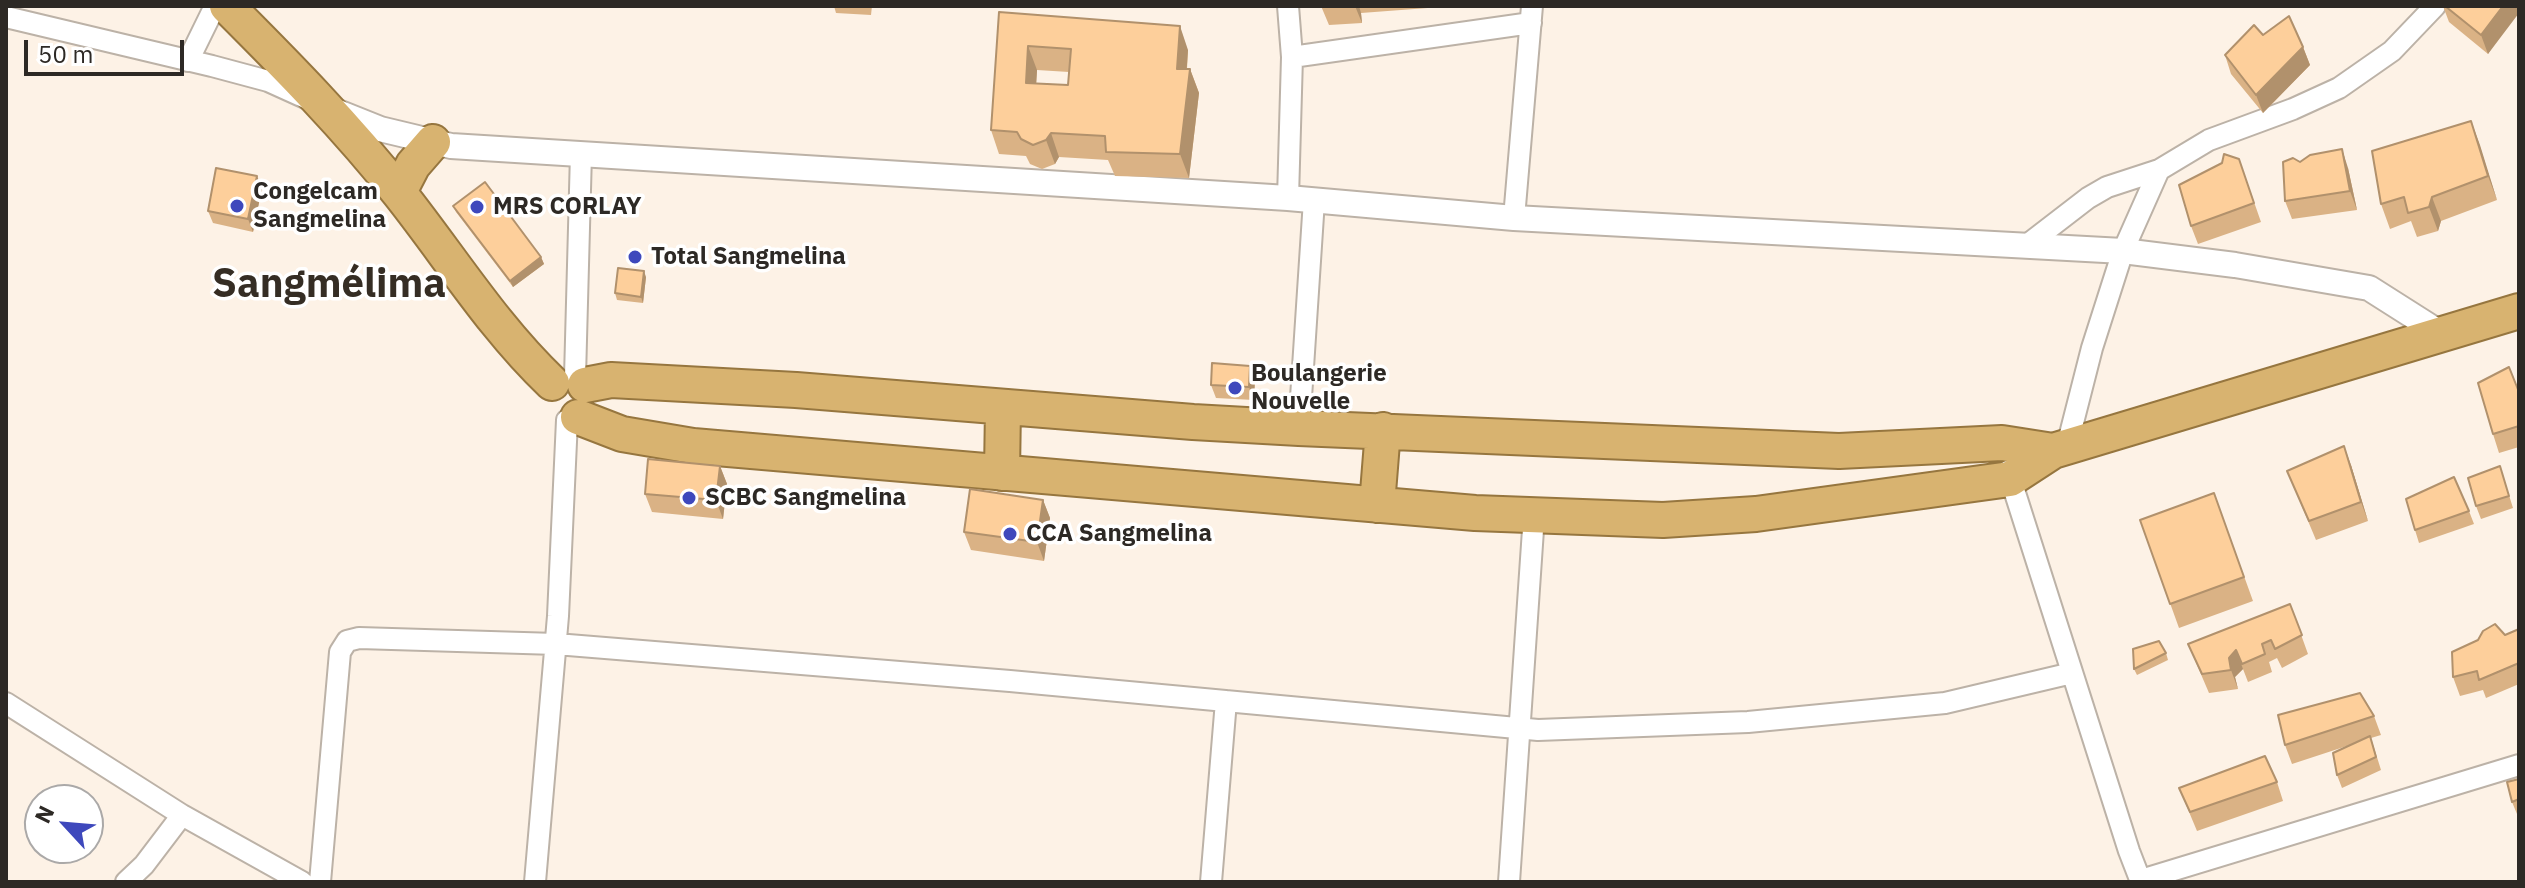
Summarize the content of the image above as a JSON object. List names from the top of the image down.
{
  "districts": ["Sangmélima"],
  "places": [
    "Congelcam Sangmelina",
    "MRS CORLAY",
    "Total Sangmelina",
    "Boulangerie Nouvelle",
    "SCBC Sangmelina",
    "CCA Sangmelina"
  ],
  "scale_bar": "50 m",
  "north": "top left"
}
